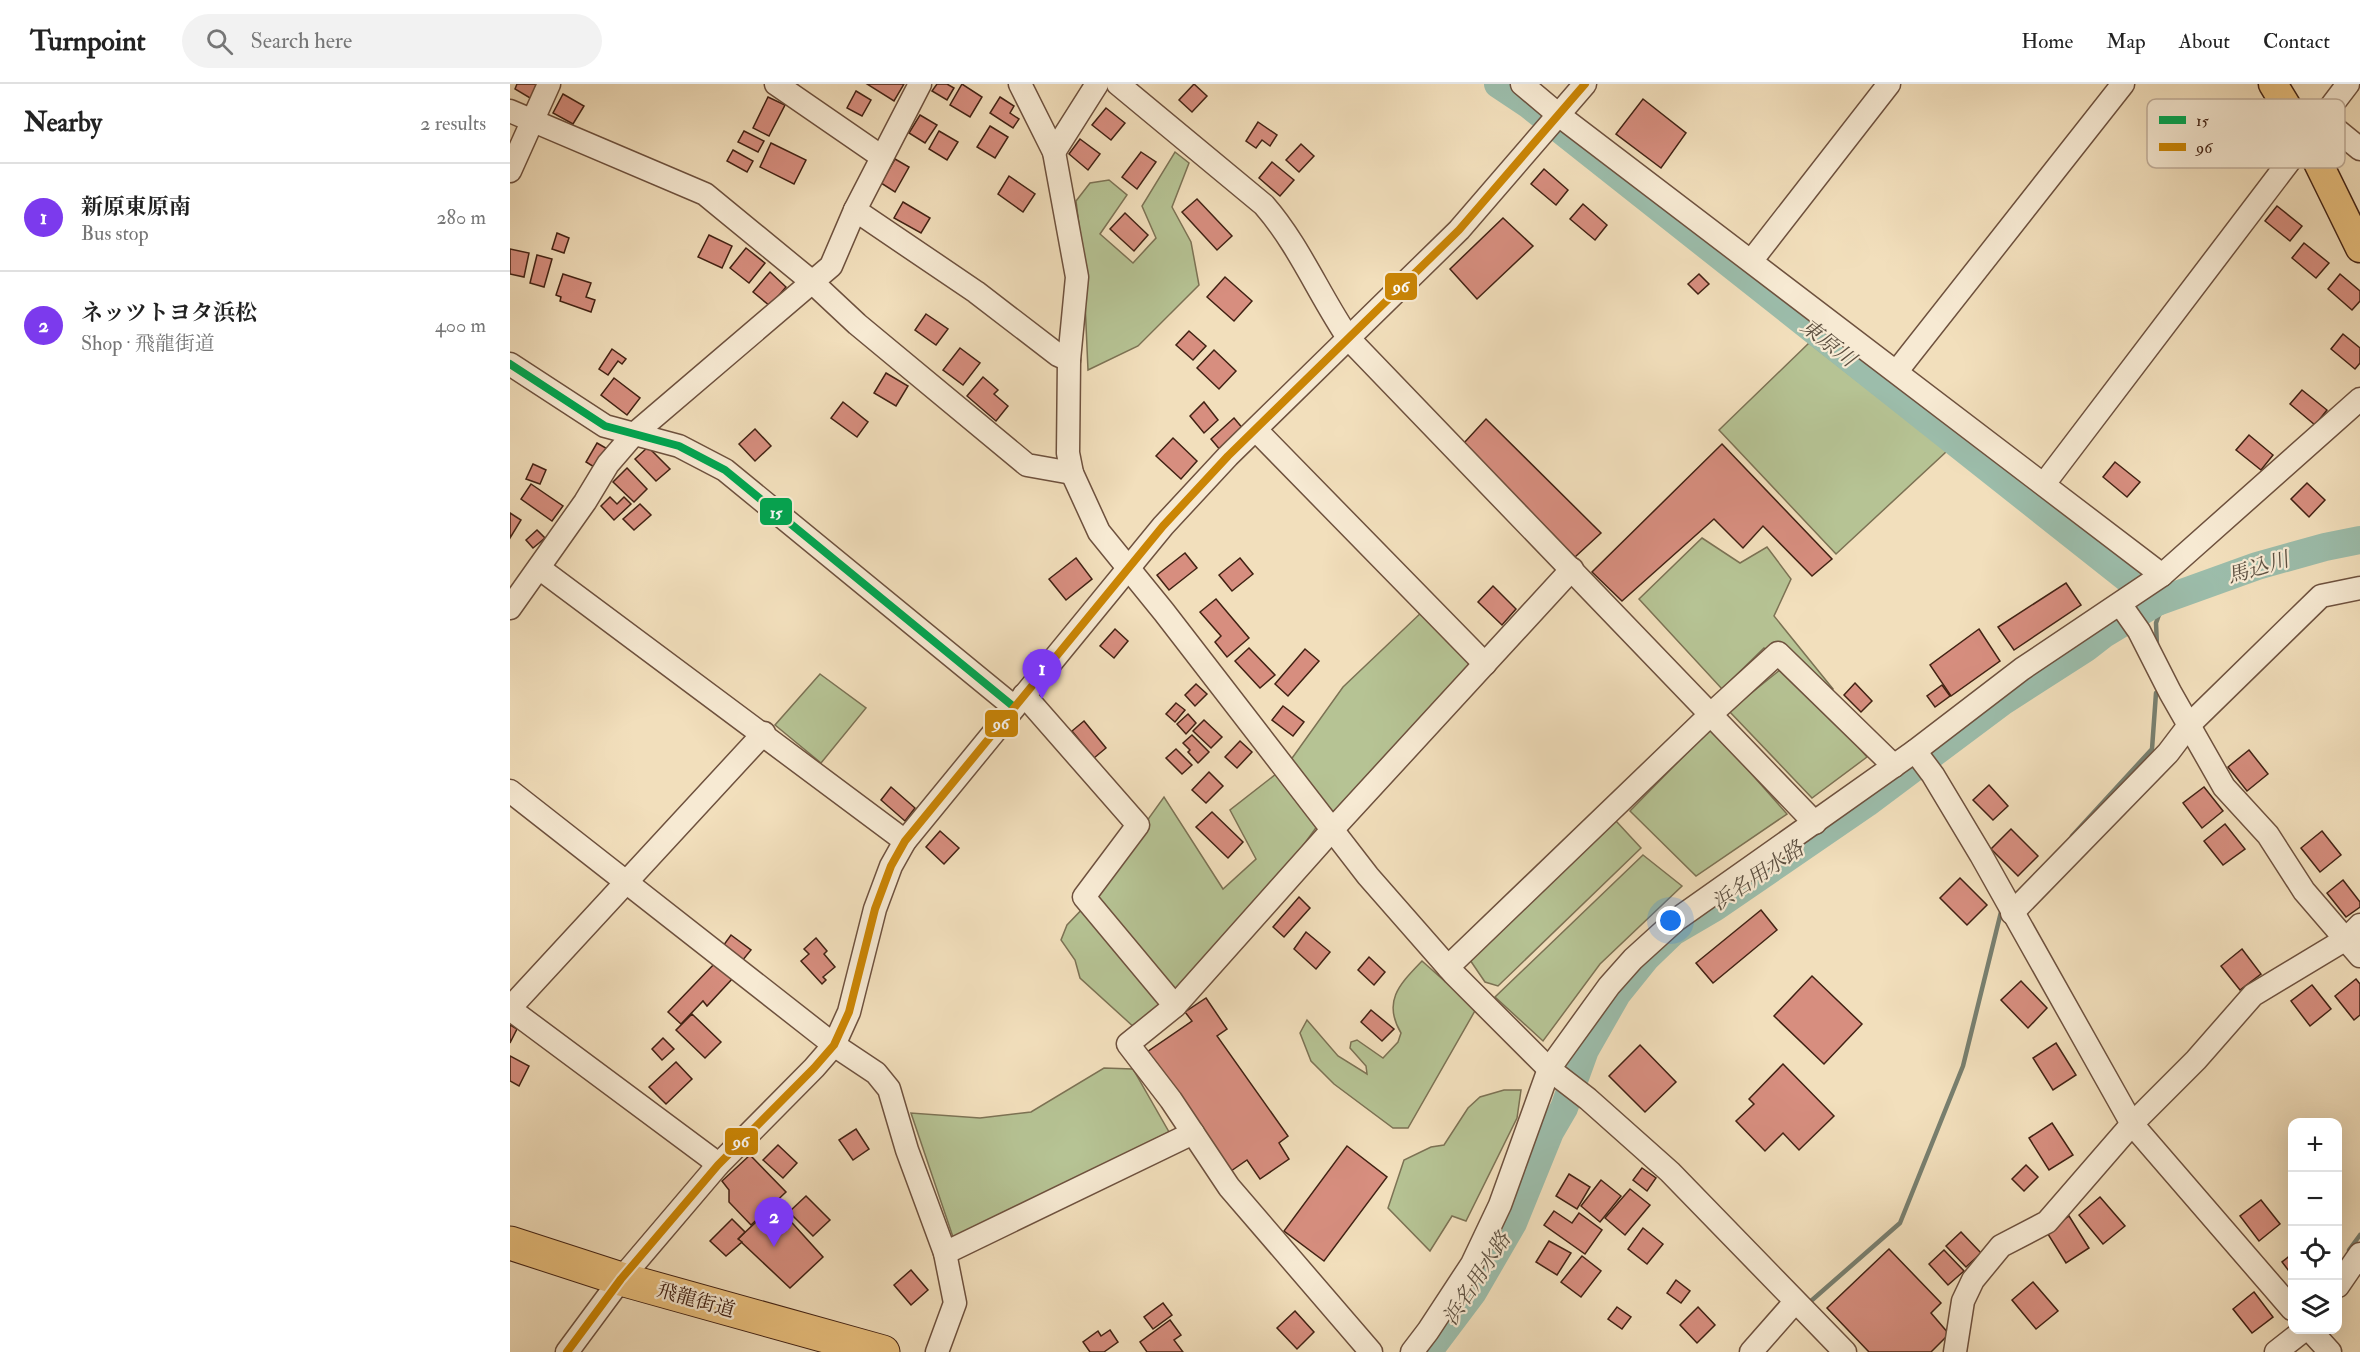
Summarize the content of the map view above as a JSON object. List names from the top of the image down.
{
  "streets": {
    "highway": ["飛龍街道"]
  },
  "water": ["東原川", "馬込川", "浜名用水路"],
  "lines": ["transit line 96", "transit line 15"],
  "legend": ["15", "96"],
  "page": {
    "header": "Turnpoint",
    "search": "Search here",
    "nav": [
      "Home",
      "Map",
      "About",
      "Contact"
    ],
    "heading": ["Nearby", "2 results"],
    "list": [
      {
        "mark": "1",
        "name": "新原東原南",
        "note": "Bus stop",
        "value": "280 m"
      },
      {
        "mark": "2",
        "name": "ネッツトヨタ浜松",
        "note": "Shop · 飛龍街道",
        "value": "400 m"
      }
    ],
    "pins": ["1", "2"],
    "map_buttons": ["+", "−"]
  }
}
